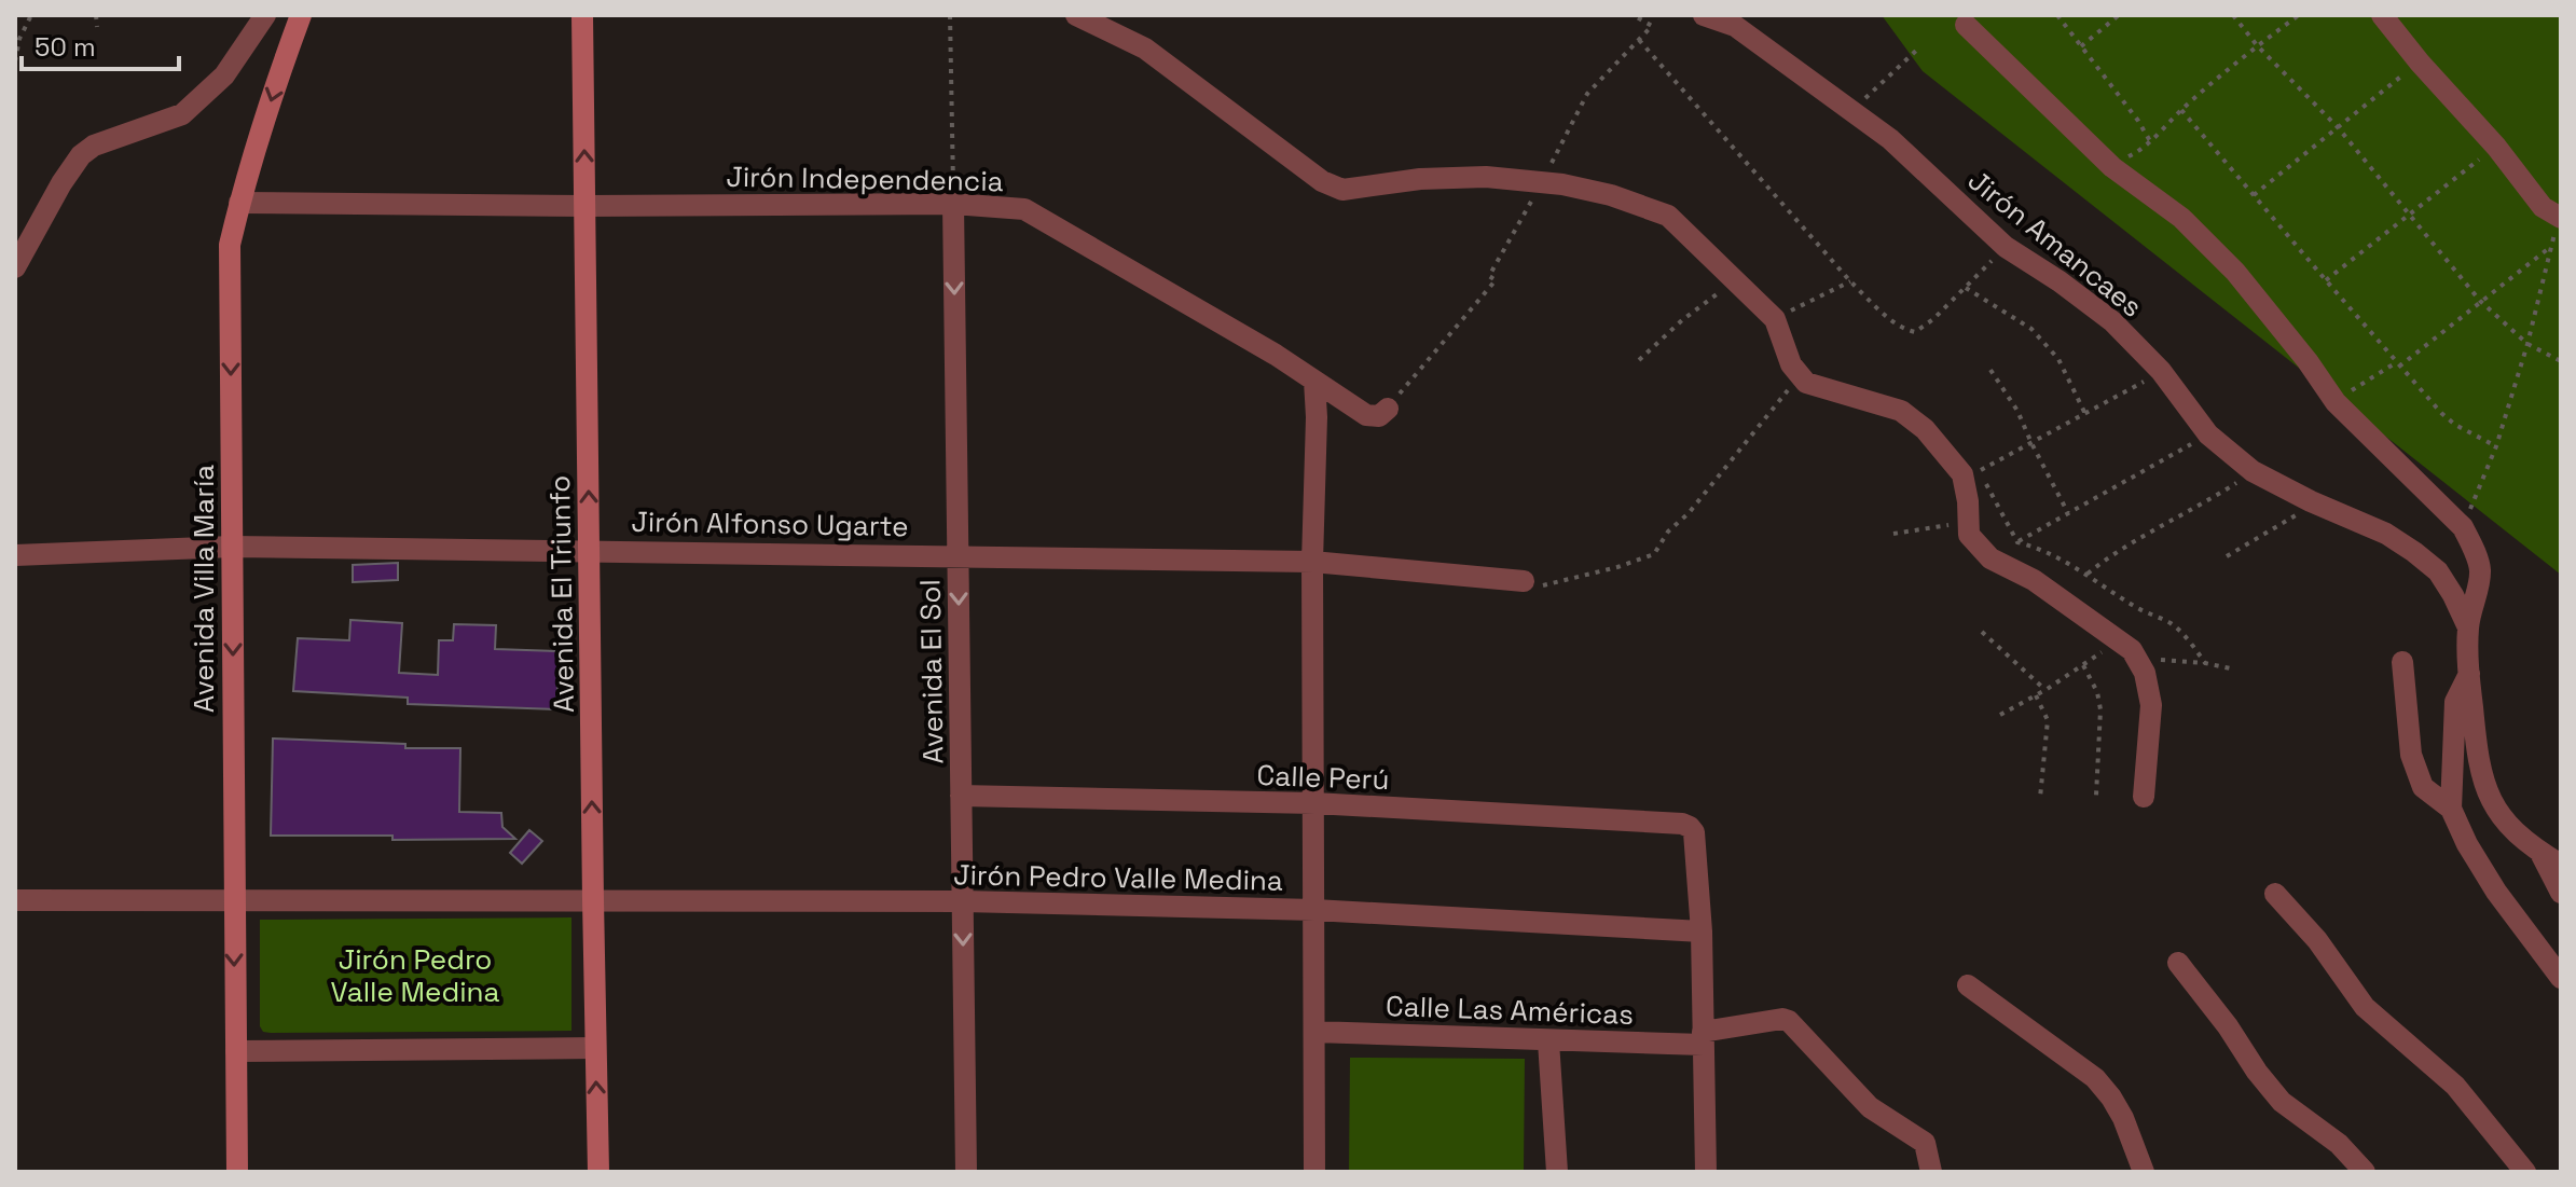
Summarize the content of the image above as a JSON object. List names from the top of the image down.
{
  "streets": {
    "main road": ["Avenida Villa María", "Avenida El Triunfo"],
    "street": [
      "Jirón Independencia",
      "Jirón Amancaes",
      "Jirón Alfonso Ugarte",
      "Avenida El Sol",
      "Calle Perú",
      "Jirón Pedro Valle Medina",
      "Calle Las Américas"
    ]
  },
  "crossings": [
    ["Jirón Independencia", "Avenida Villa María"],
    ["Jirón Independencia", "Avenida El Triunfo"],
    ["Jirón Independencia", "Avenida El Sol"],
    ["Jirón Alfonso Ugarte", "Avenida Villa María"],
    ["Jirón Alfonso Ugarte", "Avenida El Triunfo"],
    ["Jirón Alfonso Ugarte", "Avenida El Sol"],
    ["Avenida Villa María", "Jirón Pedro Valle Medina"],
    ["Avenida El Triunfo", "Jirón Pedro Valle Medina"],
    ["Avenida El Sol", "Calle Perú"],
    ["Avenida El Sol", "Jirón Pedro Valle Medina"],
    ["Calle Perú", "Jirón Pedro Valle Medina"]
  ],
  "one_way": ["Avenida Villa María", "Avenida El Triunfo", "Avenida El Sol"],
  "parks": ["Jirón Pedro Valle Medina"],
  "scale_bar": "50 m"
}
